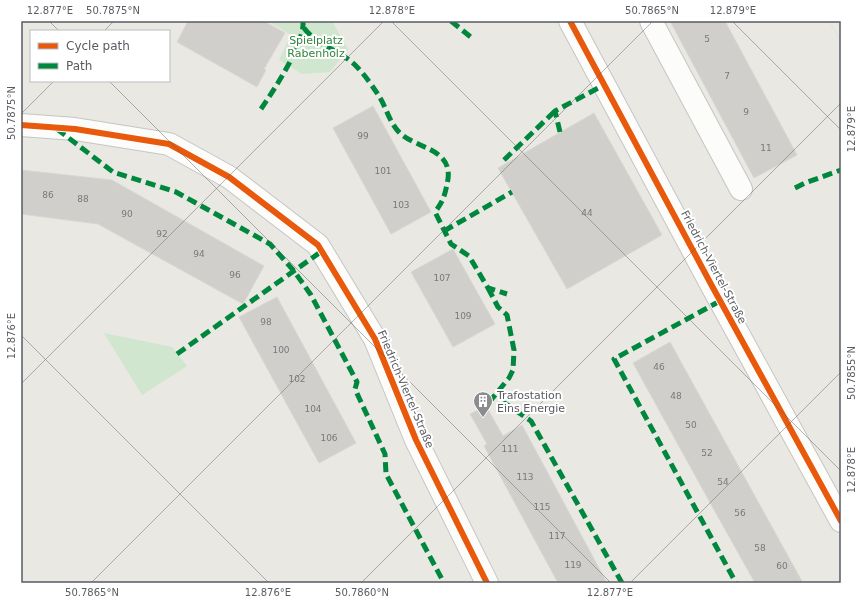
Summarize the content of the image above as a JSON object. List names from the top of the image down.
{
  "streets": {
    "street": ["Friedrich-Viertel-Straße"]
  },
  "parks": ["Spielplatz Rabenholz"],
  "places": {
    "building": ["Trafostation Eins Energie"]
  },
  "house_numbers": [
    "5",
    "7",
    "9",
    "99",
    "11",
    "101",
    "86",
    "88",
    "103",
    "44",
    "90",
    "92",
    "94",
    "96",
    "107",
    "109",
    "98",
    "100",
    "46",
    "102",
    "48",
    "104",
    "50",
    "106",
    "111",
    "52",
    "113",
    "54",
    "115",
    "56",
    "117",
    "58",
    "119",
    "60"
  ],
  "legend": ["Cycle path", "Path"],
  "coordinates": [
    "12.877°E",
    "50.7875°N",
    "12.878°E",
    "50.7865°N",
    "12.879°E",
    "12.876°E",
    "50.7855°N",
    "50.7860°N"
  ]
}
